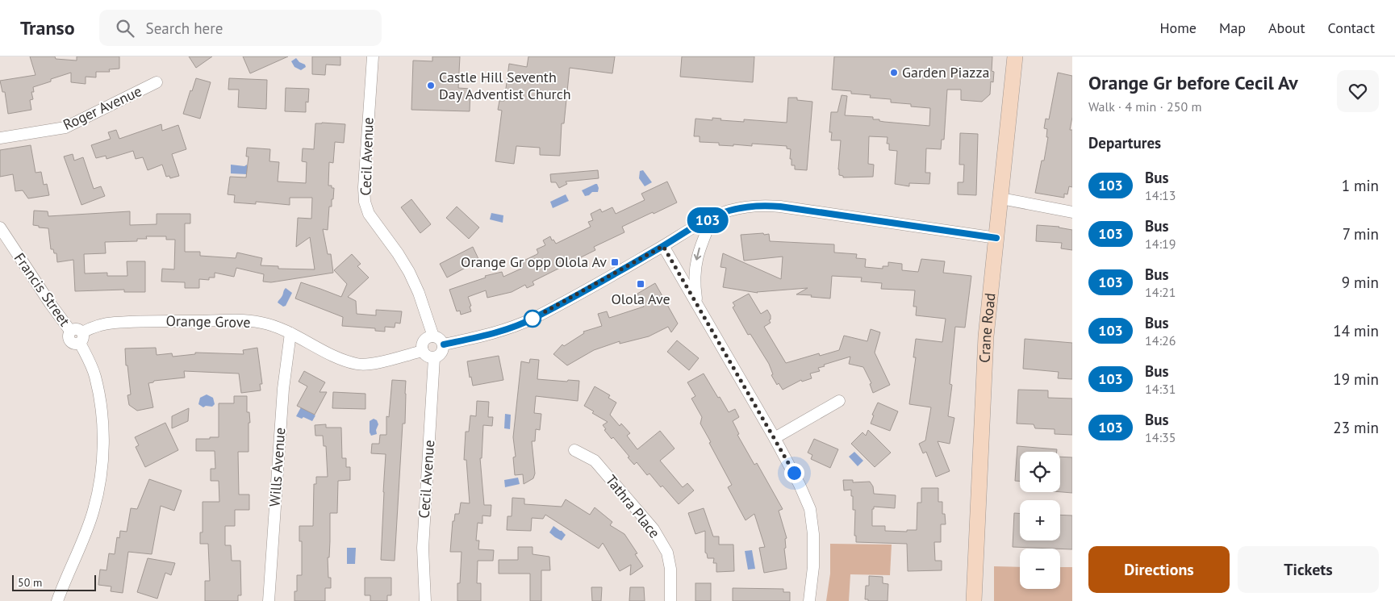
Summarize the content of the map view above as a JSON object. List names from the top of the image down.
{
  "streets": {
    "street": [
      "Roger Avenue",
      "Cecil Avenue",
      "Francis Street",
      "Orange Grove",
      "Crane Road",
      "Wills Avenue",
      "Tathra Place"
    ]
  },
  "crossings": [
    ["Cecil Avenue", "Orange Grove"],
    ["Francis Street", "Orange Grove"],
    ["Orange Grove", "Wills Avenue"]
  ],
  "places": {
    "other": ["Garden Piazza", "Castle Hill Seventh Day Adventist Church"],
    "transit": ["Orange Gr opp Olola Av", "Olola Ave"]
  },
  "lines": ["bus line 103"],
  "scale_bar": "50 m",
  "page": {
    "header": "Transo",
    "search": "Search here",
    "nav": [
      "Home",
      "Map",
      "About",
      "Contact"
    ],
    "on_map": "103",
    "heading": [
      ["Orange Gr before Cecil Av", "Walk · 4 min · 250 m"],
      "Departures"
    ],
    "list": [
      {
        "mark": "103",
        "name": "Bus",
        "note": "14:13",
        "value": "1 min"
      },
      {
        "mark": "103",
        "name": "Bus",
        "note": "14:19",
        "value": "7 min"
      },
      {
        "mark": "103",
        "name": "Bus",
        "note": "14:21",
        "value": "9 min"
      },
      {
        "mark": "103",
        "name": "Bus",
        "note": "14:26",
        "value": "14 min"
      },
      {
        "mark": "103",
        "name": "Bus",
        "note": "14:31",
        "value": "19 min"
      },
      {
        "mark": "103",
        "name": "Bus",
        "note": "14:35",
        "value": "23 min"
      }
    ],
    "map_buttons": ["+", "−"],
    "buttons": ["Directions", "Tickets"],
    "scale": "50 m"
  }
}
